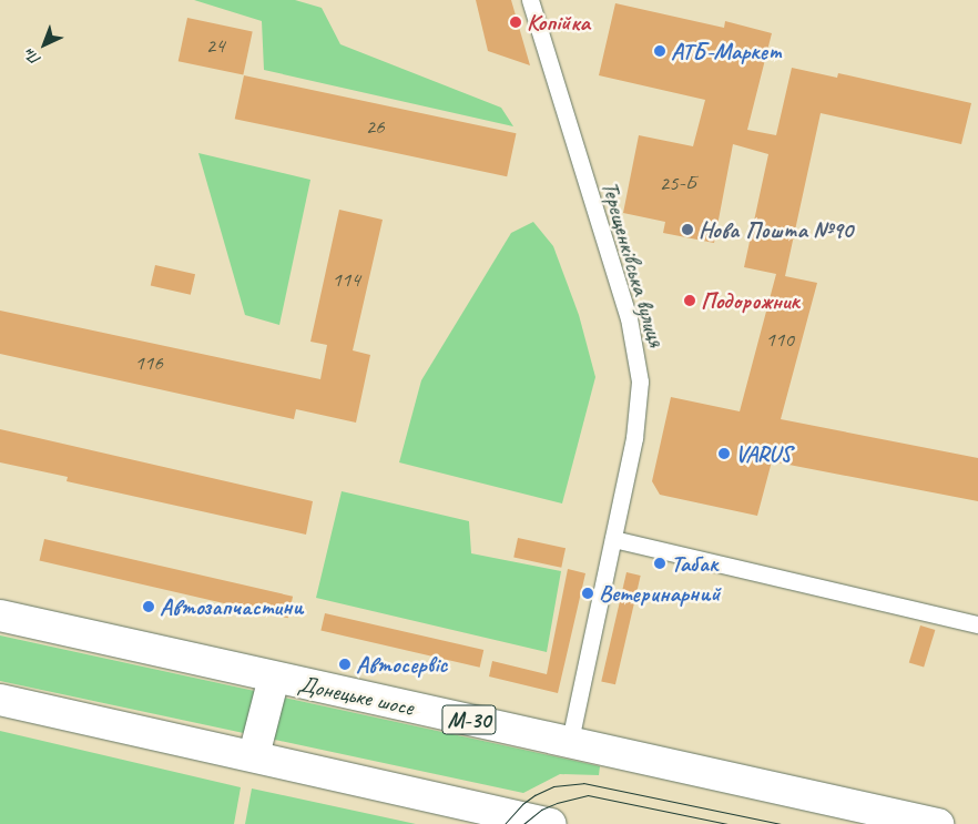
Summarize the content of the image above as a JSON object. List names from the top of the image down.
{
  "streets": {
    "highway": ["Донецьке шосе", "М-30"],
    "street": ["Терещенківська вулиця"]
  },
  "crossings": [
    ["Терещенківська вулиця", "Донецьке шосе"]
  ],
  "places": [
    "Копійка",
    "АТБ-Маркет",
    "Нова Пошта №90",
    "Подорожник",
    "VARUS",
    "Табак",
    "Ветеринарний",
    "Автозапчастини",
    "Автосервіс"
  ],
  "house_numbers": [
    "24",
    "26",
    "25-Б",
    "114",
    "110",
    "116"
  ],
  "north": "bottom left"
}
